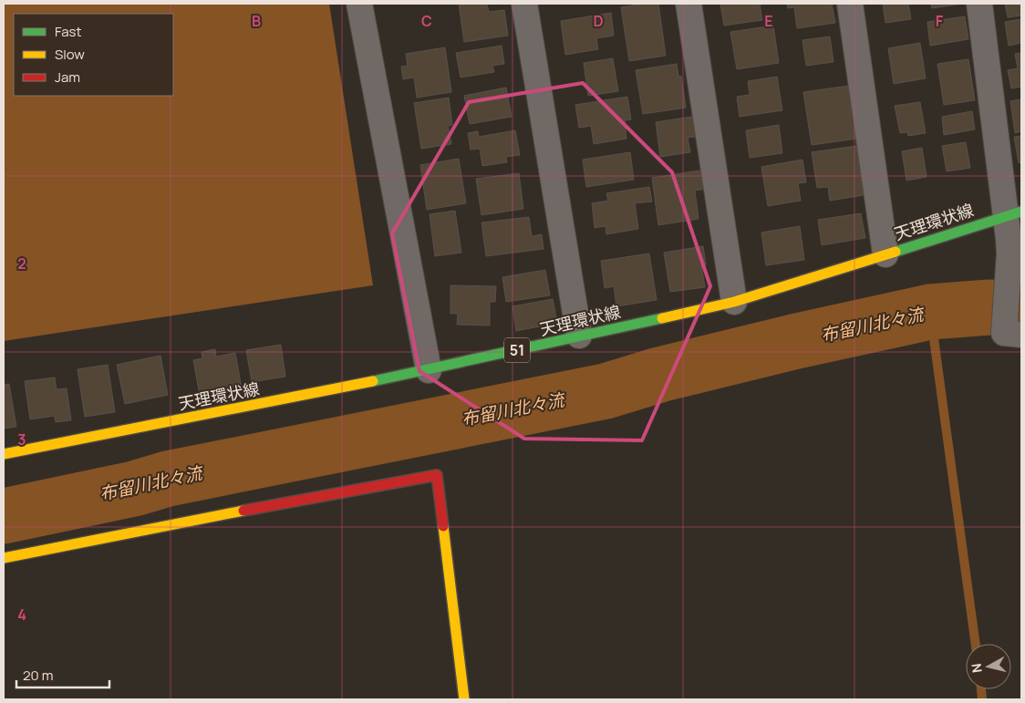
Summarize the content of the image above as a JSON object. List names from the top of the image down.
{
  "streets": {
    "main road": ["天理環状線", "51"]
  },
  "water": ["布留川北々流"],
  "legend": ["Fast", "Slow", "Jam"],
  "scale_bar": "20 m",
  "north": "left",
  "grid": {
    "columns": [
      "B",
      "C",
      "D",
      "E",
      "F"
    ],
    "rows": ["2", "3", "4"]
  }
}
